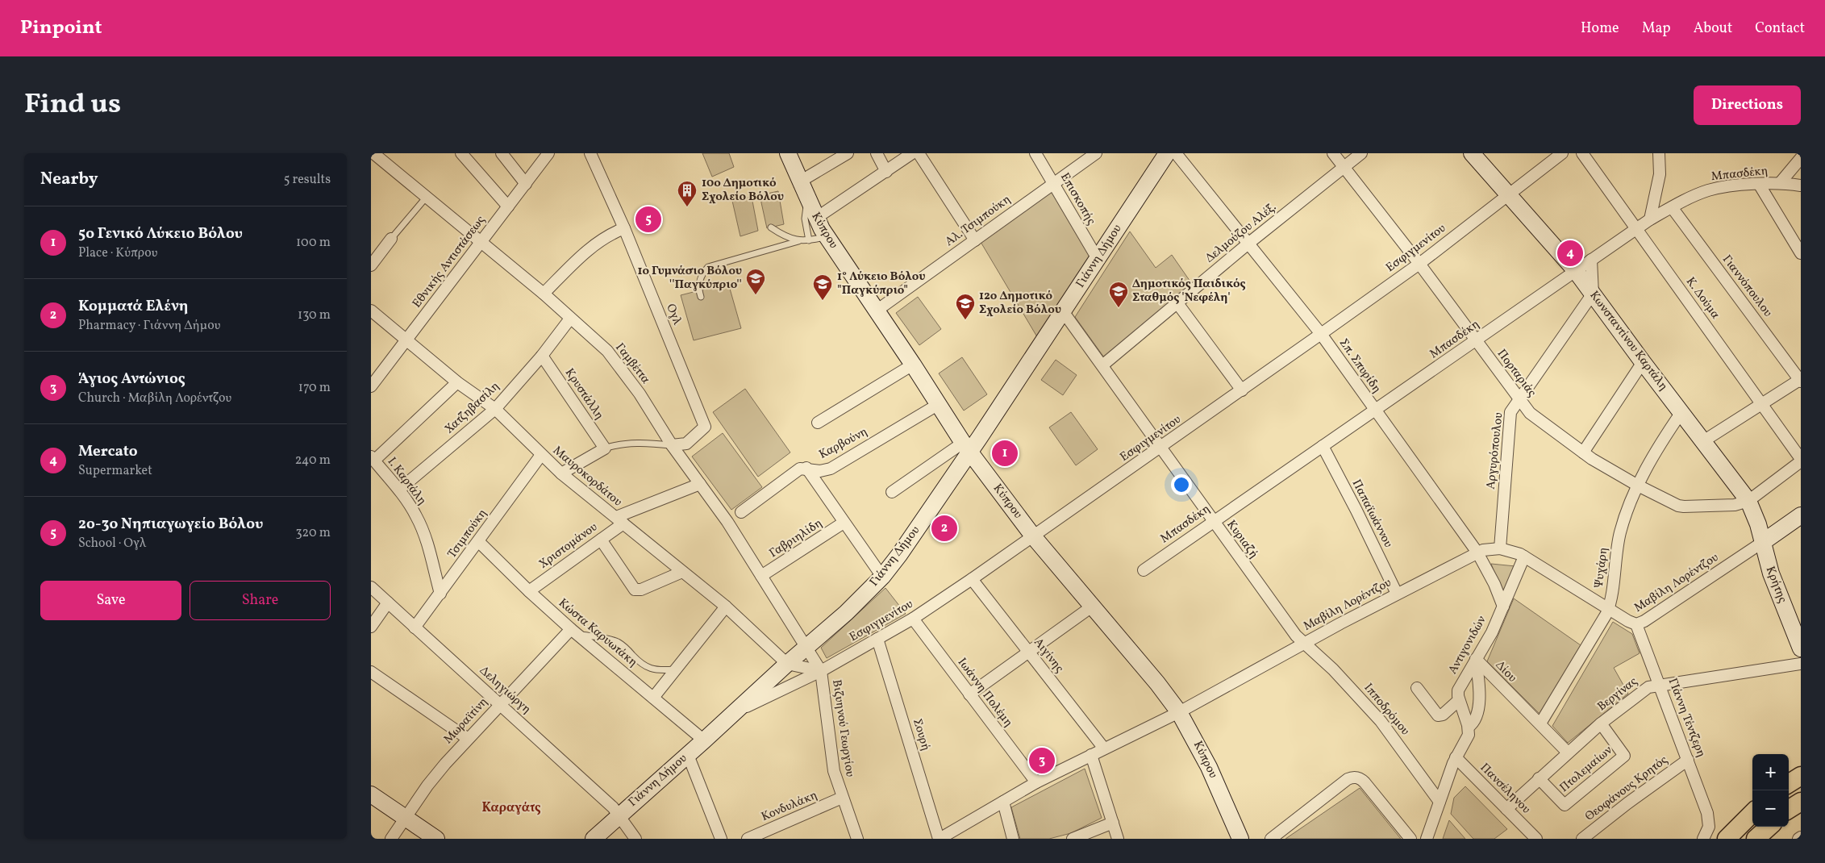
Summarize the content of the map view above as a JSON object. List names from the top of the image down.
{
  "streets": {
    "street": [
      "Μπασδέκη",
      "Επισκοπής",
      "Αλ. Τσιμπούκη",
      "Κύπρου",
      "Δελμούζου Αλέξ.",
      "Εσφιγμενίτου",
      "Γιάννη Δήμου",
      "Εθνικής Αντιστάσεως",
      "Γιαννόπουλου",
      "Κ. Δούμα",
      "Ογλ",
      "Κωνσταντίνου Καρτάλη",
      "Γαμβέττα",
      "Σπ. Σπυρίδη",
      "Πορταριάς",
      "Κρυστάλλη",
      "Χατζηβασίλη",
      "Καρβούνη",
      "Αργυρόπουλου",
      "Μαυροκορδάτου",
      "Ι. Καρτάλη",
      "Παπαϊωάννου",
      "Τσιμπούκη",
      "Γαβριηλίδη",
      "Κυριαζή",
      "Χριστομάνου",
      "Ψυχάρη",
      "Μαβίλη Λορέντζου",
      "Κρήτης",
      "Κώστα Καρυωτάκη",
      "Αντιγονιδών",
      "Αιγίνης",
      "Δίου",
      "Δεληγιώργη",
      "Ιωάννη Πολέμη",
      "Βεργίνας",
      "Ιπποδρόμου",
      "ΓΙάννη Τέντζερη",
      "Μωραϊτίνη",
      "Βιζυηνού Γεωργίου",
      "Σουρή",
      "Πτολεμαίων",
      "Πανσέληνου",
      "Θεοφάνους Κρητός",
      "Κονδυλάκη"
    ]
  },
  "crossings": [
    ["Μπασδέκη", "Γιαννόπουλου"],
    ["Μπασδέκη", "Κ. Δούμα"],
    ["Μπασδέκη", "Κωνσταντίνου Καρτάλη"],
    ["Μπασδέκη", "Σπ. Σπυρίδη"],
    ["Μπασδέκη", "Πορταριάς"],
    ["Μπασδέκη", "Παπαϊωάννου"],
    ["Μπασδέκη", "Κυριαζή"],
    ["Επισκοπής", "Αλ. Τσιμπούκη"],
    ["Επισκοπής", "Γιάννη Δήμου"],
    ["Αλ. Τσιμπούκη", "Κύπρου"],
    ["Κύπρου", "Εσφιγμενίτου"],
    ["Κύπρου", "Γιάννη Δήμου"],
    ["Κύπρου", "Καρβούνη"],
    ["Κύπρου", "Μαβίλη Λορέντζου"],
    ["Δελμούζου Αλέξ.", "Σπ. Σπυρίδη"],
    ["Δελμούζου Αλέξ.", "Πορταριάς"],
    ["Δελμούζου Αλέξ.", "Κυριαζή"],
    ["Εσφιγμενίτου", "Γιάννη Δήμου"],
    ["Εσφιγμενίτου", "Κωνσταντίνου Καρτάλη"],
    ["Εσφιγμενίτου", "Σπ. Σπυρίδη"],
    ["Εσφιγμενίτου", "Πορταριάς"],
    ["Εσφιγμενίτου", "Κυριαζή"],
    ["Εσφιγμενίτου", "Αιγίνης"],
    ["Εσφιγμενίτου", "Ιωάννη Πολέμη"],
    ["Εσφιγμενίτου", "Βιζυηνού Γεωργίου"],
    ["Εσφιγμενίτου", "Σουρή"],
    ["Γιάννη Δήμου", "Γαμβέττα"],
    ["Γιάννη Δήμου", "Μαυροκορδάτου"],
    ["Γιάννη Δήμου", "Κυριαζή"],
    ["Γιάννη Δήμου", "Κώστα Καρυωτάκη"],
    ["Γιάννη Δήμου", "Δεληγιώργη"],
    ["Γιάννη Δήμου", "Βιζυηνού Γεωργίου"],
    ["Εθνικής Αντιστάσεως", "Γαμβέττα"],
    ["Εθνικής Αντιστάσεως", "Μαυροκορδάτου"],
    ["Ογλ", "Γαμβέττα"],
    ["Κωνσταντίνου Καρτάλη", "Πορταριάς"],
    ["Κωνσταντίνου Καρτάλη", "Αργυρόπουλου"],
    ["Κωνσταντίνου Καρτάλη", "Ψυχάρη"],
    ["Κωνσταντίνου Καρτάλη", "Μαβίλη Λορέντζου"],
    ["Κωνσταντίνου Καρτάλη", "Κρήτης"],
    ["Γαμβέττα", "Χατζηβασίλη"],
    ["Γαμβέττα", "Γαβριηλίδη"],
    ["Γαμβέττα", "Χριστομάνου"],
    ["Γαμβέττα", "Βιζυηνού Γεωργίου"],
    ["Σπ. Σπυρίδη", "Μαβίλη Λορέντζου"],
    ["Σπ. Σπυρίδη", "Αντιγονιδών"],
    ["Πορταριάς", "Αργυρόπουλου"],
    ["Πορταριάς", "Ψυχάρη"],
    ["Κρυστάλλη", "Χατζηβασίλη"],
    ["Χατζηβασίλη", "Μαυροκορδάτου"],
    ["Χατζηβασίλη", "Ι. Καρτάλη"],
    ["Αργυρόπουλου", "Μαβίλη Λορέντζου"],
    ["Μαυροκορδάτου", "Τσιμπούκη"],
    ["Μαυροκορδάτου", "Χριστομάνου"],
    ["Ι. Καρτάλη", "Τσιμπούκη"],
    ["Παπαϊωάννου", "Μαβίλη Λορέντζου"],
    ["Τσιμπούκη", "Κώστα Καρυωτάκη"],
    ["Τσιμπούκη", "Δεληγιώργη"],
    ["Κυριαζή", "Μαβίλη Λορέντζου"],
    ["Κυριαζή", "Ιπποδρόμου"],
    ["Χριστομάνου", "Κώστα Καρυωτάκη"],
    ["Ψυχάρη", "Μαβίλη Λορέντζου"],
    ["Ψυχάρη", "Δίου"],
    ["Μαβίλη Λορέντζου", "Κρήτης"],
    ["Μαβίλη Λορέντζου", "Αντιγονιδών"],
    ["Μαβίλη Λορέντζου", "Αιγίνης"],
    ["Μαβίλη Λορέντζου", "Ιωάννη Πολέμη"],
    ["Μαβίλη Λορέντζου", "Ιπποδρόμου"],
    ["Μαβίλη Λορέντζου", "ΓΙάννη Τέντζερη"],
    ["Μαβίλη Λορέντζου", "Σουρή"],
    ["Κώστα Καρυωτάκη", "Μωραϊτίνη"],
    ["Αντιγονιδών", "Δίου"],
    ["Δίου", "Βεργίνας"],
    ["Δεληγιώργη", "Μωραϊτίνη"],
    ["Βεργίνας", "ΓΙάννη Τέντζερη"],
    ["Βεργίνας", "Πτολεμαίων"],
    ["Βεργίνας", "Πανσέληνου"],
    ["ΓΙάννη Τέντζερη", "Θεοφάνους Κρητός"],
    ["Βιζυηνού Γεωργίου", "Κονδυλάκη"]
  ],
  "districts": ["Καραγάτς"],
  "places": {
    "building": ["10ο Δημοτικό Σχολείο Βόλου"],
    "school or university": [
      "1ο Γυμνάσιο Βόλου ''Παγκύπριο''",
      "1° Λύκειο Βόλου \"Παγκύπριο\"",
      "Δημοτικός Παιδικός Σταθμός 'Νεφέλη'",
      "12ο Δημοτικό Σχολείο Βόλου"
    ]
  },
  "page": {
    "header": "Pinpoint",
    "nav": [
      "Home",
      "Map",
      "About",
      "Contact"
    ],
    "title": "Find us",
    "buttons": [
      "Directions",
      ["Save", "Share"]
    ],
    "heading": ["Nearby", "5 results"],
    "pins": [
      "5",
      "4",
      "1",
      "2",
      "3"
    ],
    "list": [
      {
        "mark": "1",
        "name": "5ο Γενικό Λύκειο Βόλου",
        "note": "Place · Κύπρου",
        "value": "100 m"
      },
      {
        "mark": "2",
        "name": "Κομματά Ελένη",
        "note": "Pharmacy · Γιάννη Δήμου",
        "value": "130 m"
      },
      {
        "mark": "3",
        "name": "Άγιος Αντώνιος",
        "note": "Church · Μαβίλη Λορέντζου",
        "value": "170 m"
      },
      {
        "mark": "4",
        "name": "Mercato",
        "note": "Supermarket",
        "value": "240 m"
      },
      {
        "mark": "5",
        "name": "2ο-3ο Νηπιαγωγείο Βόλου",
        "note": "School · Ογλ",
        "value": "320 m"
      }
    ],
    "map_buttons": ["+", "−"]
  }
}
